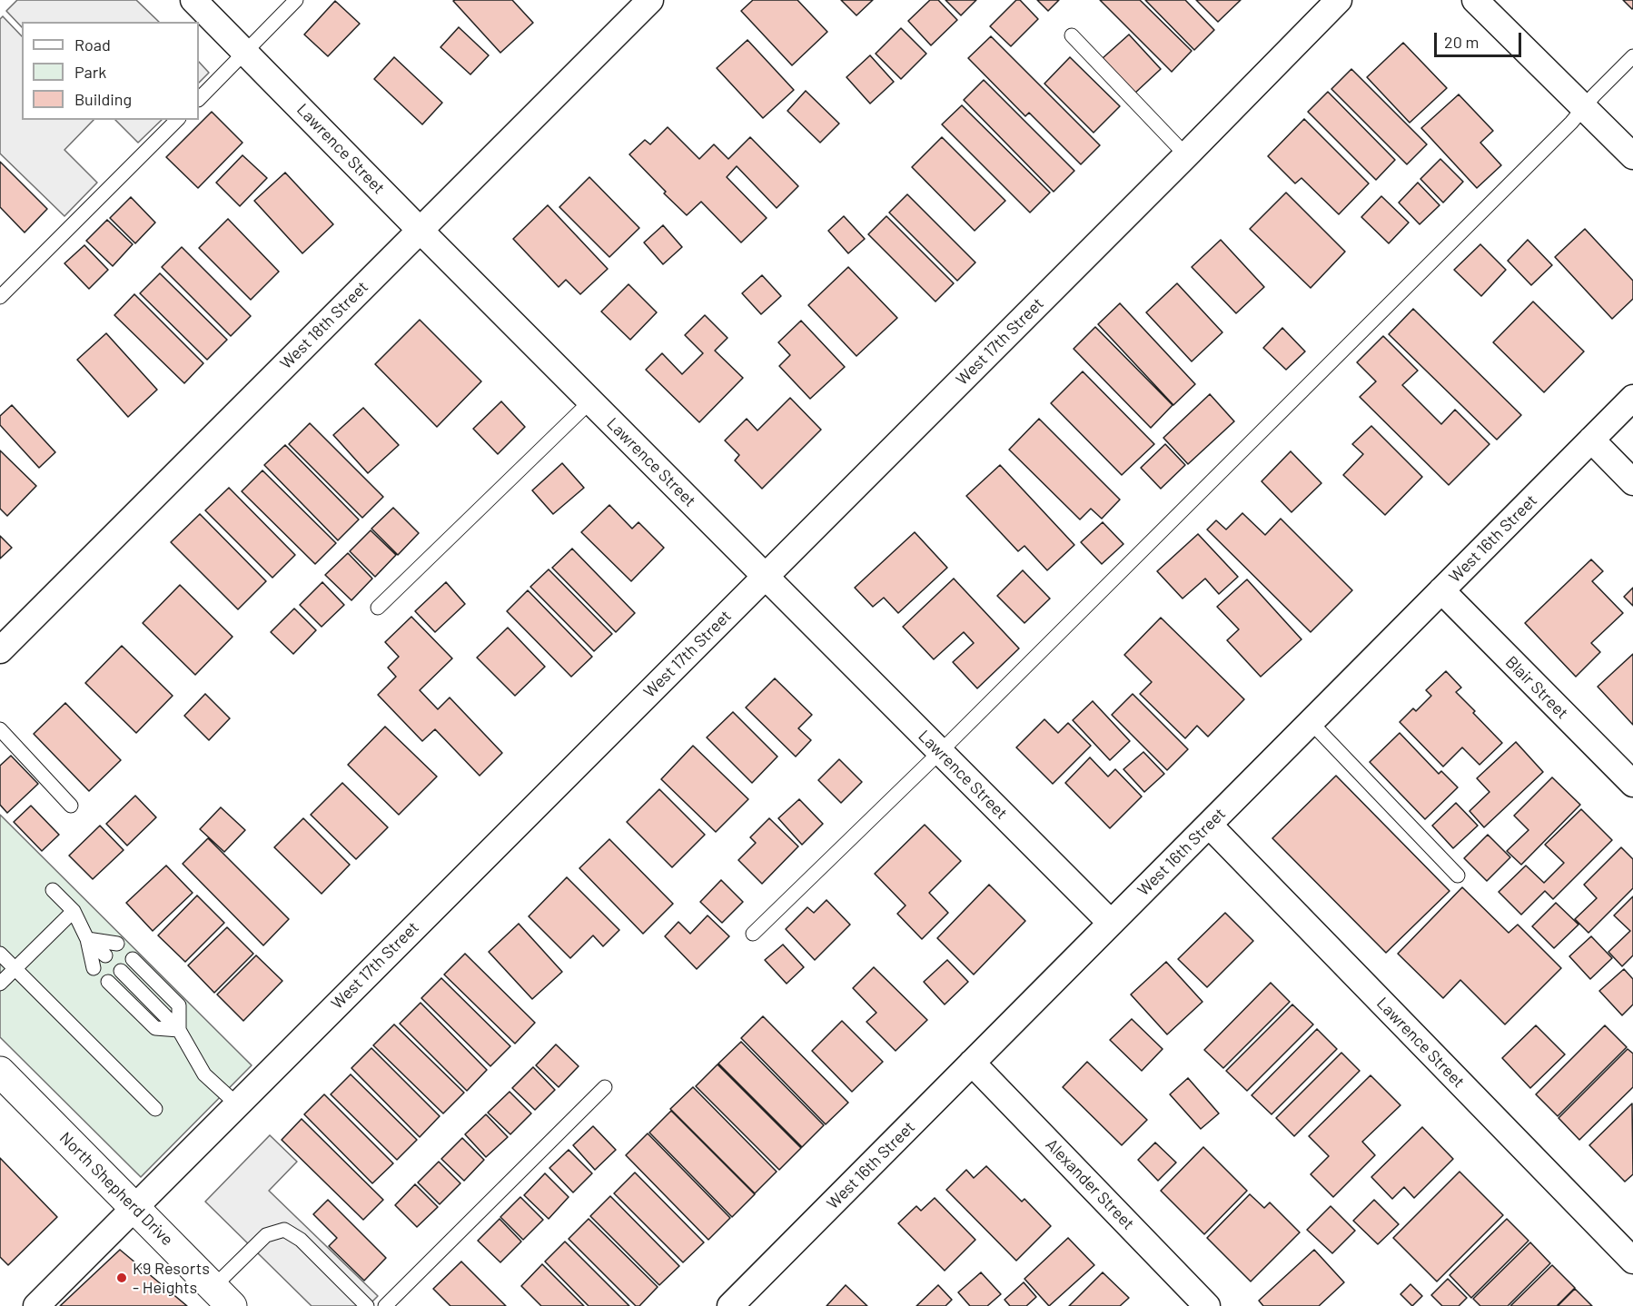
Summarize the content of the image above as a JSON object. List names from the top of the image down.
{
  "streets": {
    "main road": ["North Shepherd Drive"],
    "street": [
      "Lawrence Street",
      "West 18th Street",
      "West 17th Street",
      "West 16th Street",
      "Blair Street",
      "Alexander Street"
    ]
  },
  "crossings": [
    ["Lawrence Street", "West 18th Street"],
    ["Lawrence Street", "West 17th Street"],
    ["Lawrence Street", "West 16th Street"],
    ["West 17th Street", "North Shepherd Drive"],
    ["West 16th Street", "Blair Street"],
    ["West 16th Street", "Alexander Street"]
  ],
  "places": ["K9 Resorts - Heights"],
  "legend": ["Road", "Park", "Building"],
  "scale_bar": "20 m"
}
